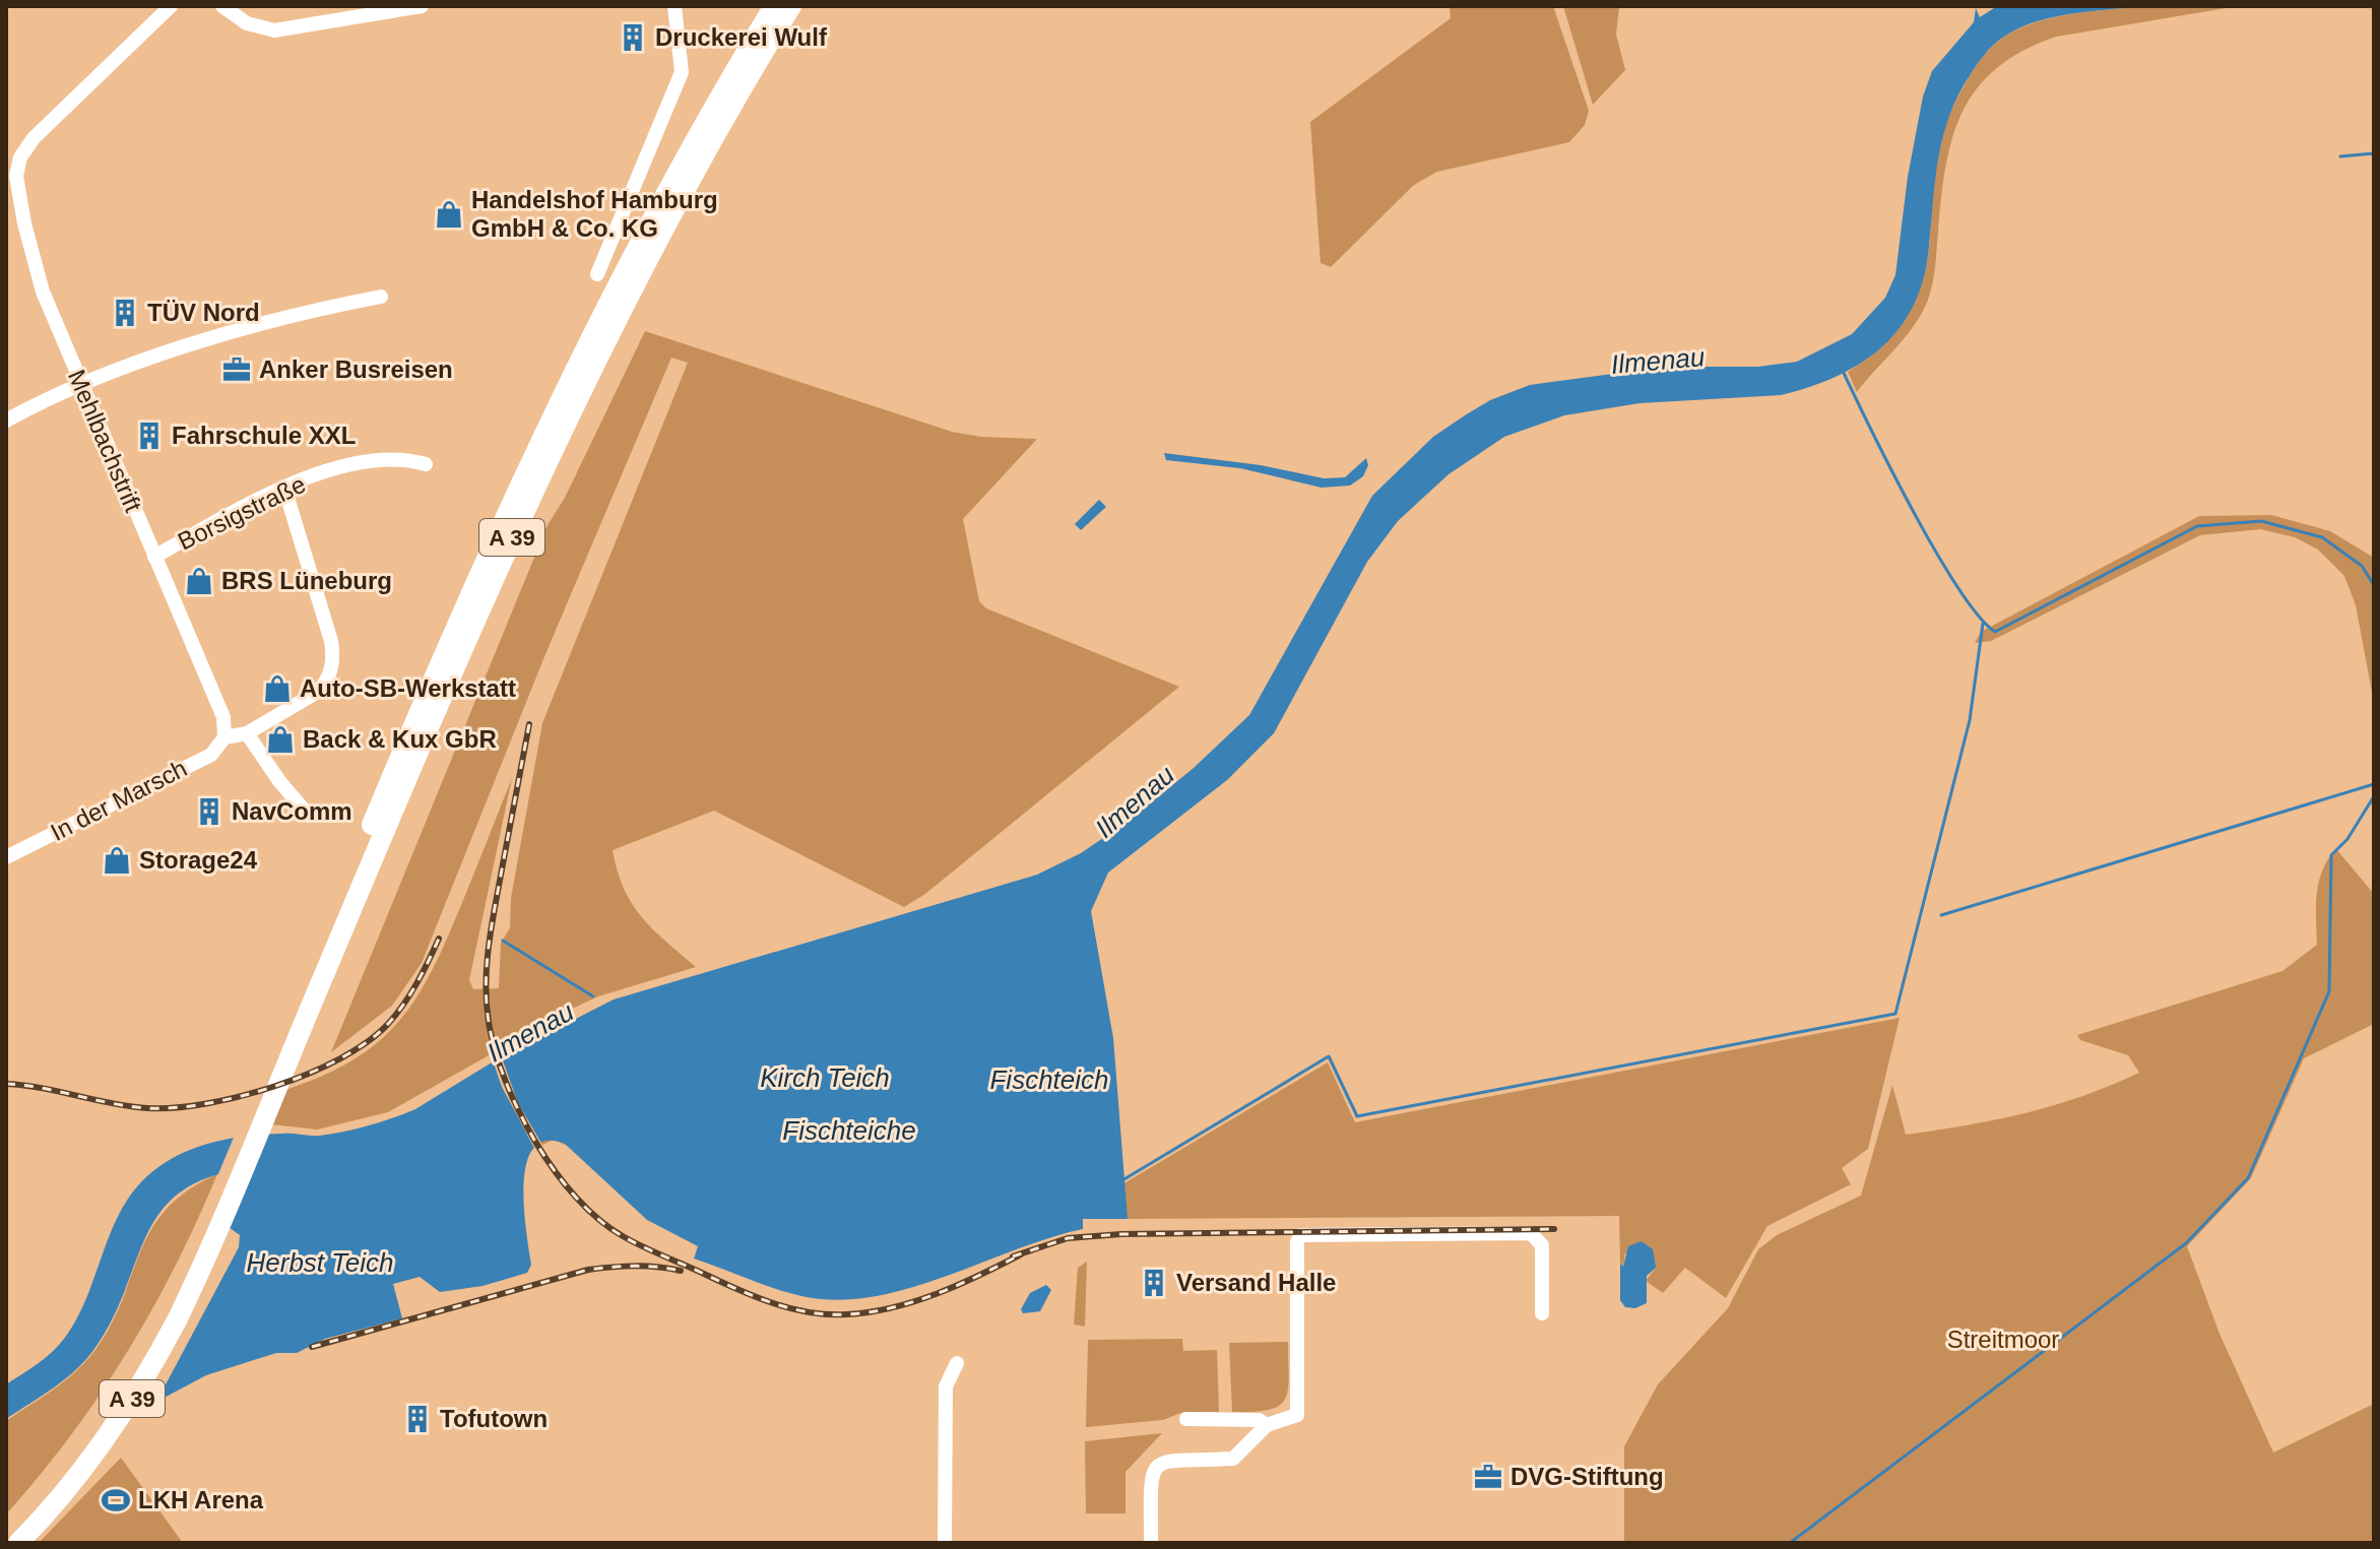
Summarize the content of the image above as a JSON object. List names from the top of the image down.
{
  "streets": {
    "highway": ["A 39"],
    "street": ["Mehlbachstrift", "Borsigstraße", "In der Marsch"]
  },
  "crossings": [
    ["Mehlbachstrift", "Borsigstraße"],
    ["Mehlbachstrift", "In der Marsch"]
  ],
  "water": [
    "Ilmenau",
    "Kirch Teich",
    "Fischteich",
    "Fischteiche",
    "Herbst Teich"
  ],
  "parks": ["Streitmoor"],
  "places": {
    "building": [
      "Druckerei Wulf",
      "TÜV Nord",
      "Fahrschule XXL",
      "NavComm",
      "Versand Halle",
      "Tofutown"
    ],
    "shop": [
      "Handelshof Hamburg GmbH & Co. KG",
      "BRS Lüneburg",
      "Auto-SB-Werkstatt",
      "Back & Kux GbR",
      "Storage24"
    ],
    "office": ["Anker Busreisen", "DVG-Stiftung"],
    "sports": ["LKH Arena"]
  }
}
